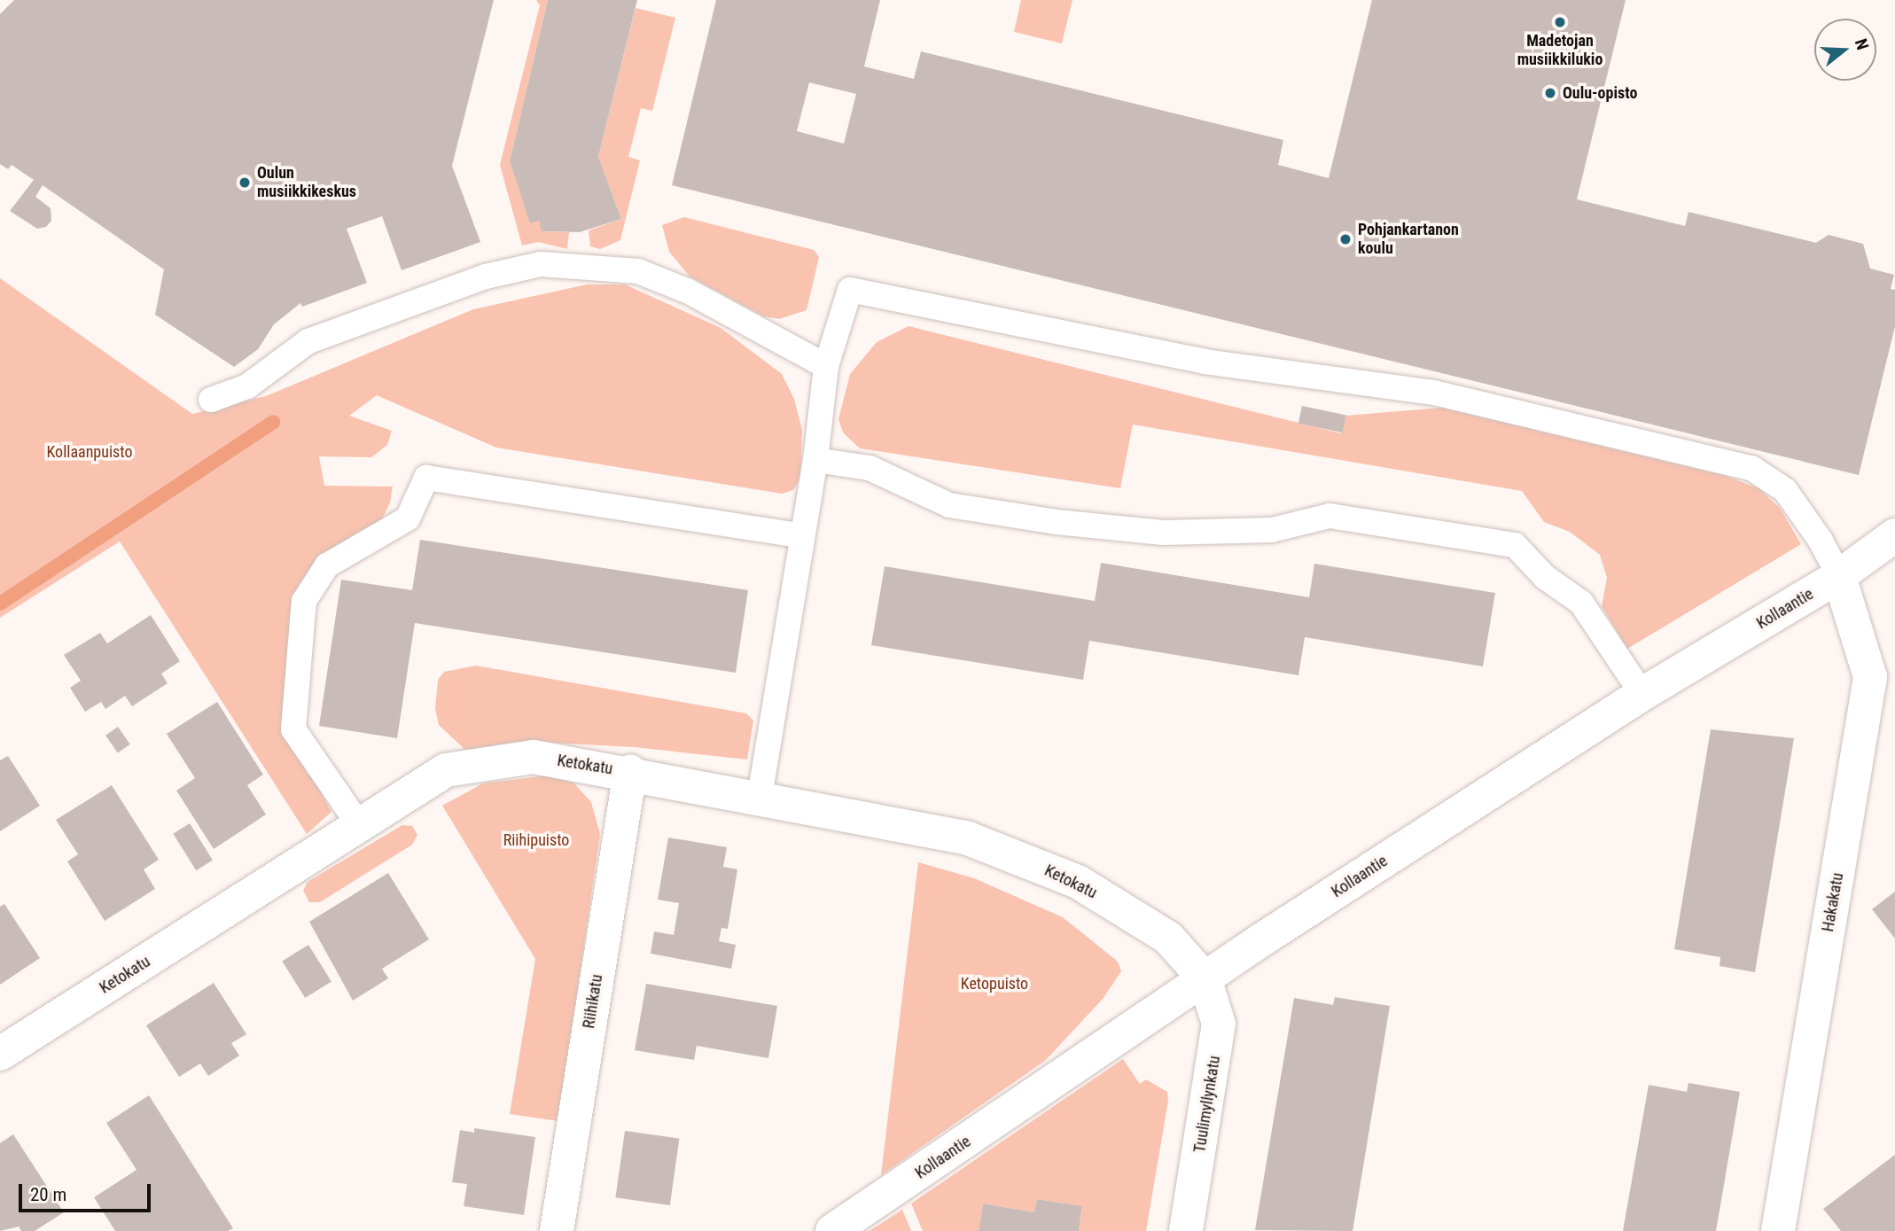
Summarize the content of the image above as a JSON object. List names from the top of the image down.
{
  "streets": {
    "street": [
      "Kollaantie",
      "Ketokatu",
      "Hakakatu",
      "Riihikatu",
      "Tuulimyllynkatu"
    ]
  },
  "crossings": [
    ["Kollaantie", "Ketokatu"],
    ["Kollaantie", "Hakakatu"],
    ["Kollaantie", "Tuulimyllynkatu"],
    ["Ketokatu", "Riihikatu"],
    ["Ketokatu", "Tuulimyllynkatu"]
  ],
  "parks": ["Kollaanpuisto", "Riihipuisto", "Ketopuisto"],
  "places": [
    "Madetojan musiikkilukio",
    "Oulu-opisto",
    "Oulun musiikkikeskus",
    "Pohjankartanon koulu"
  ],
  "scale_bar": "20 m",
  "north": "right"
}
